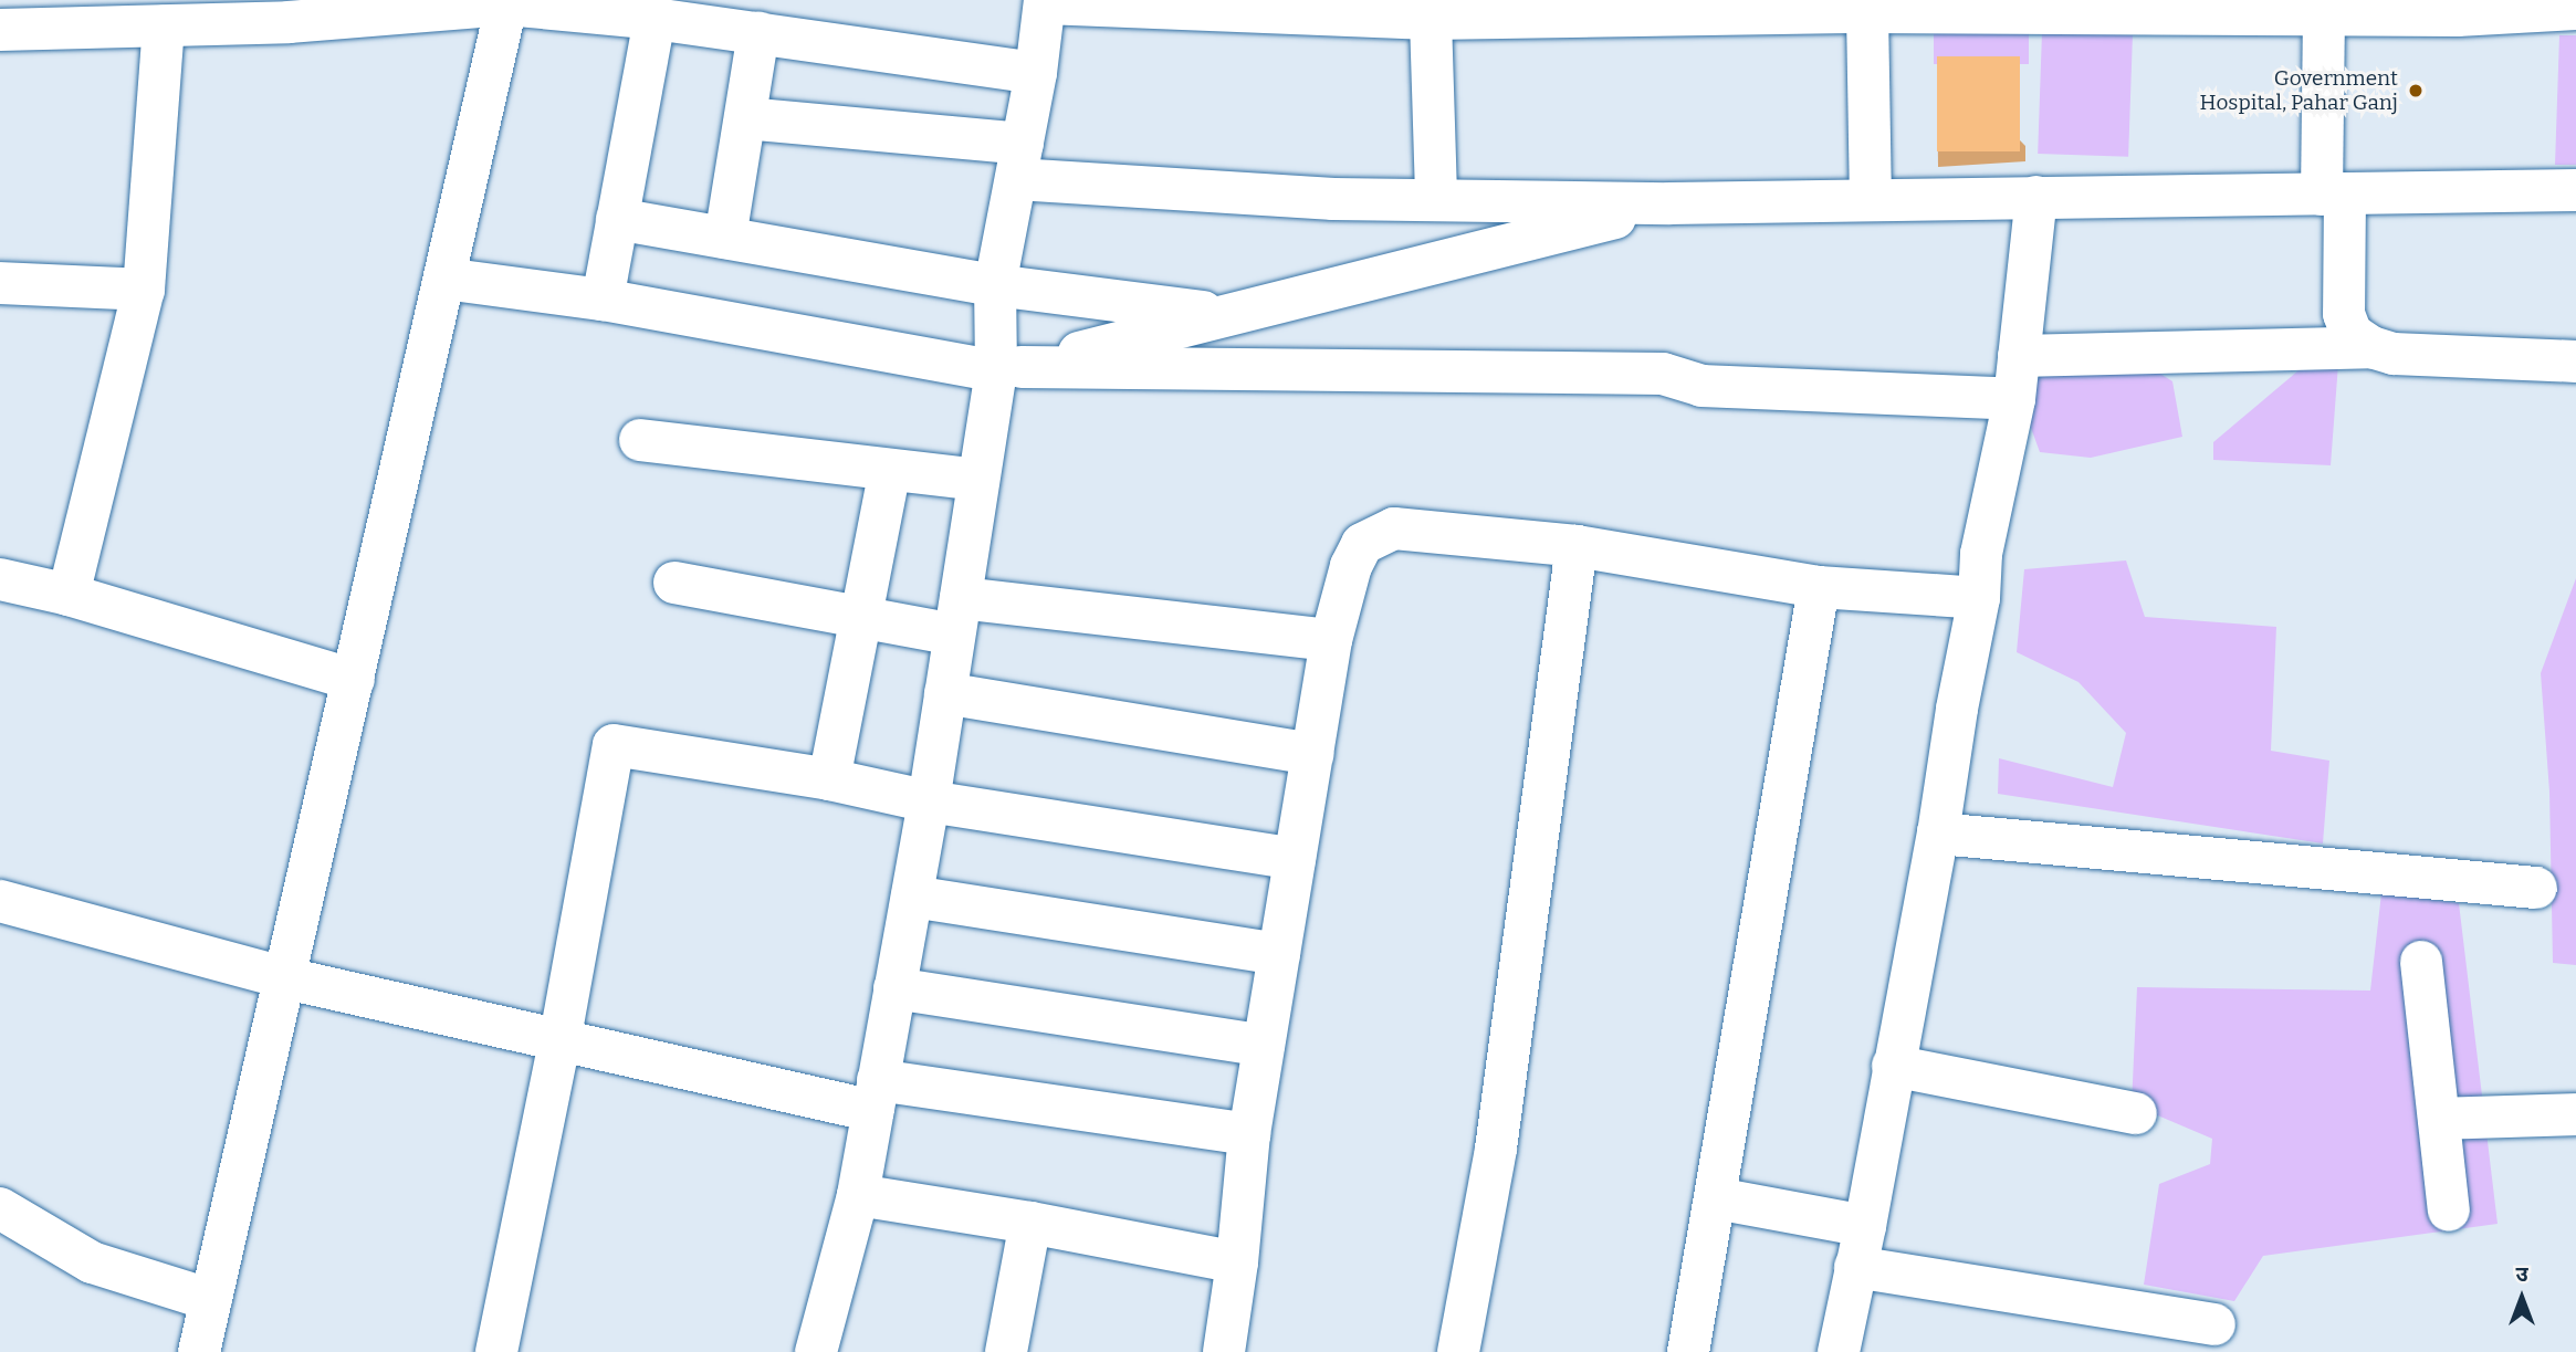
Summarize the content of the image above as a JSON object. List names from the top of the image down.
{
  "places": ["Government Hospital, Pahar Ganj"],
  "north": "top"
}
